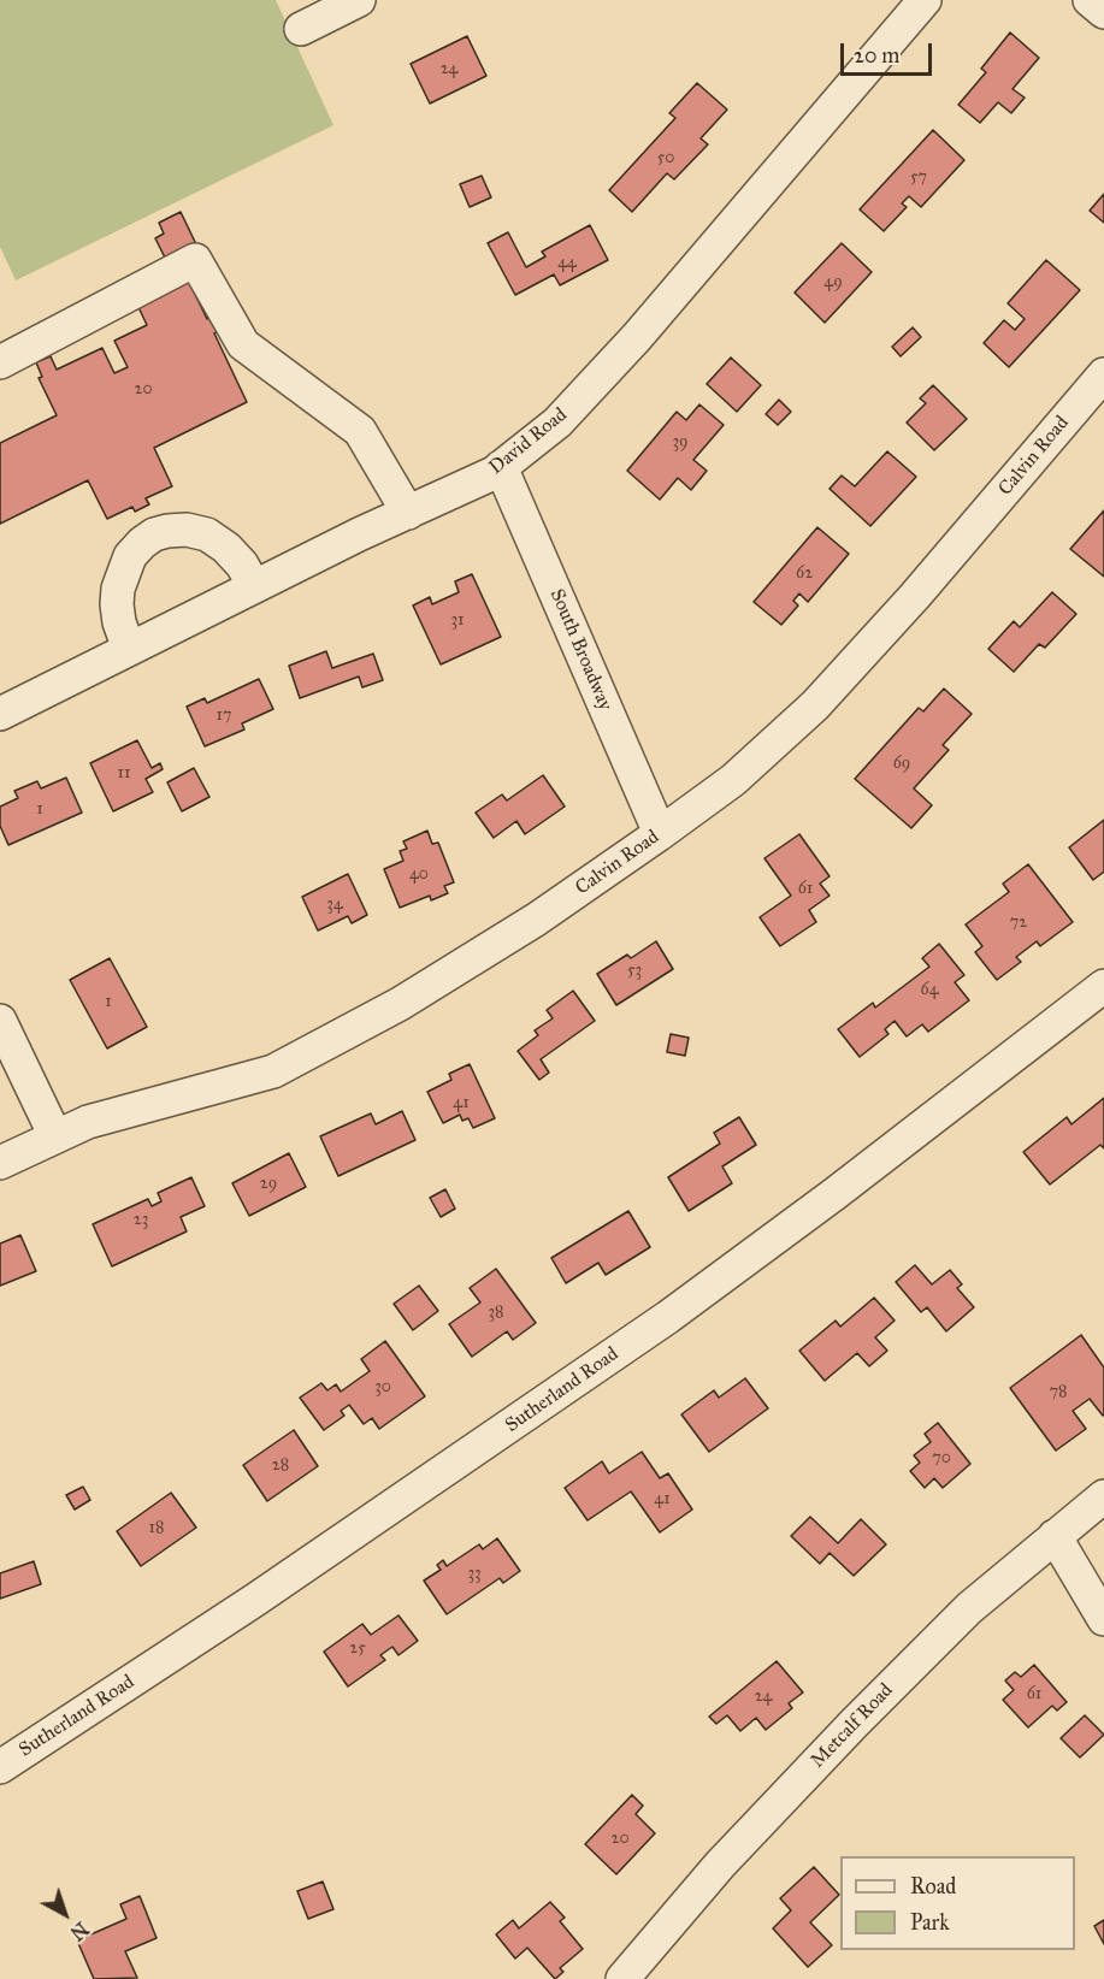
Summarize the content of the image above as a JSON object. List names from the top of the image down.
{
  "streets": {
    "street": [
      "David Road",
      "Calvin Road",
      "South Broadway",
      "Sutherland Road",
      "Metcalf Road"
    ]
  },
  "crossings": [
    ["David Road", "South Broadway"],
    ["Calvin Road", "South Broadway"]
  ],
  "house_numbers": [
    "24",
    "50",
    "57",
    "44",
    "49",
    "20",
    "39",
    "62",
    "31",
    "17",
    "69",
    "11",
    "1",
    "40",
    "61",
    "34",
    "72",
    "53",
    "64",
    "1",
    "41",
    "29",
    "23",
    "38",
    "30",
    "78",
    "70",
    "28",
    "41",
    "18",
    "33",
    "25",
    "61",
    "24",
    "20"
  ],
  "legend": ["Road", "Park"],
  "scale_bar": "20 m",
  "north": "bottom right"
}
